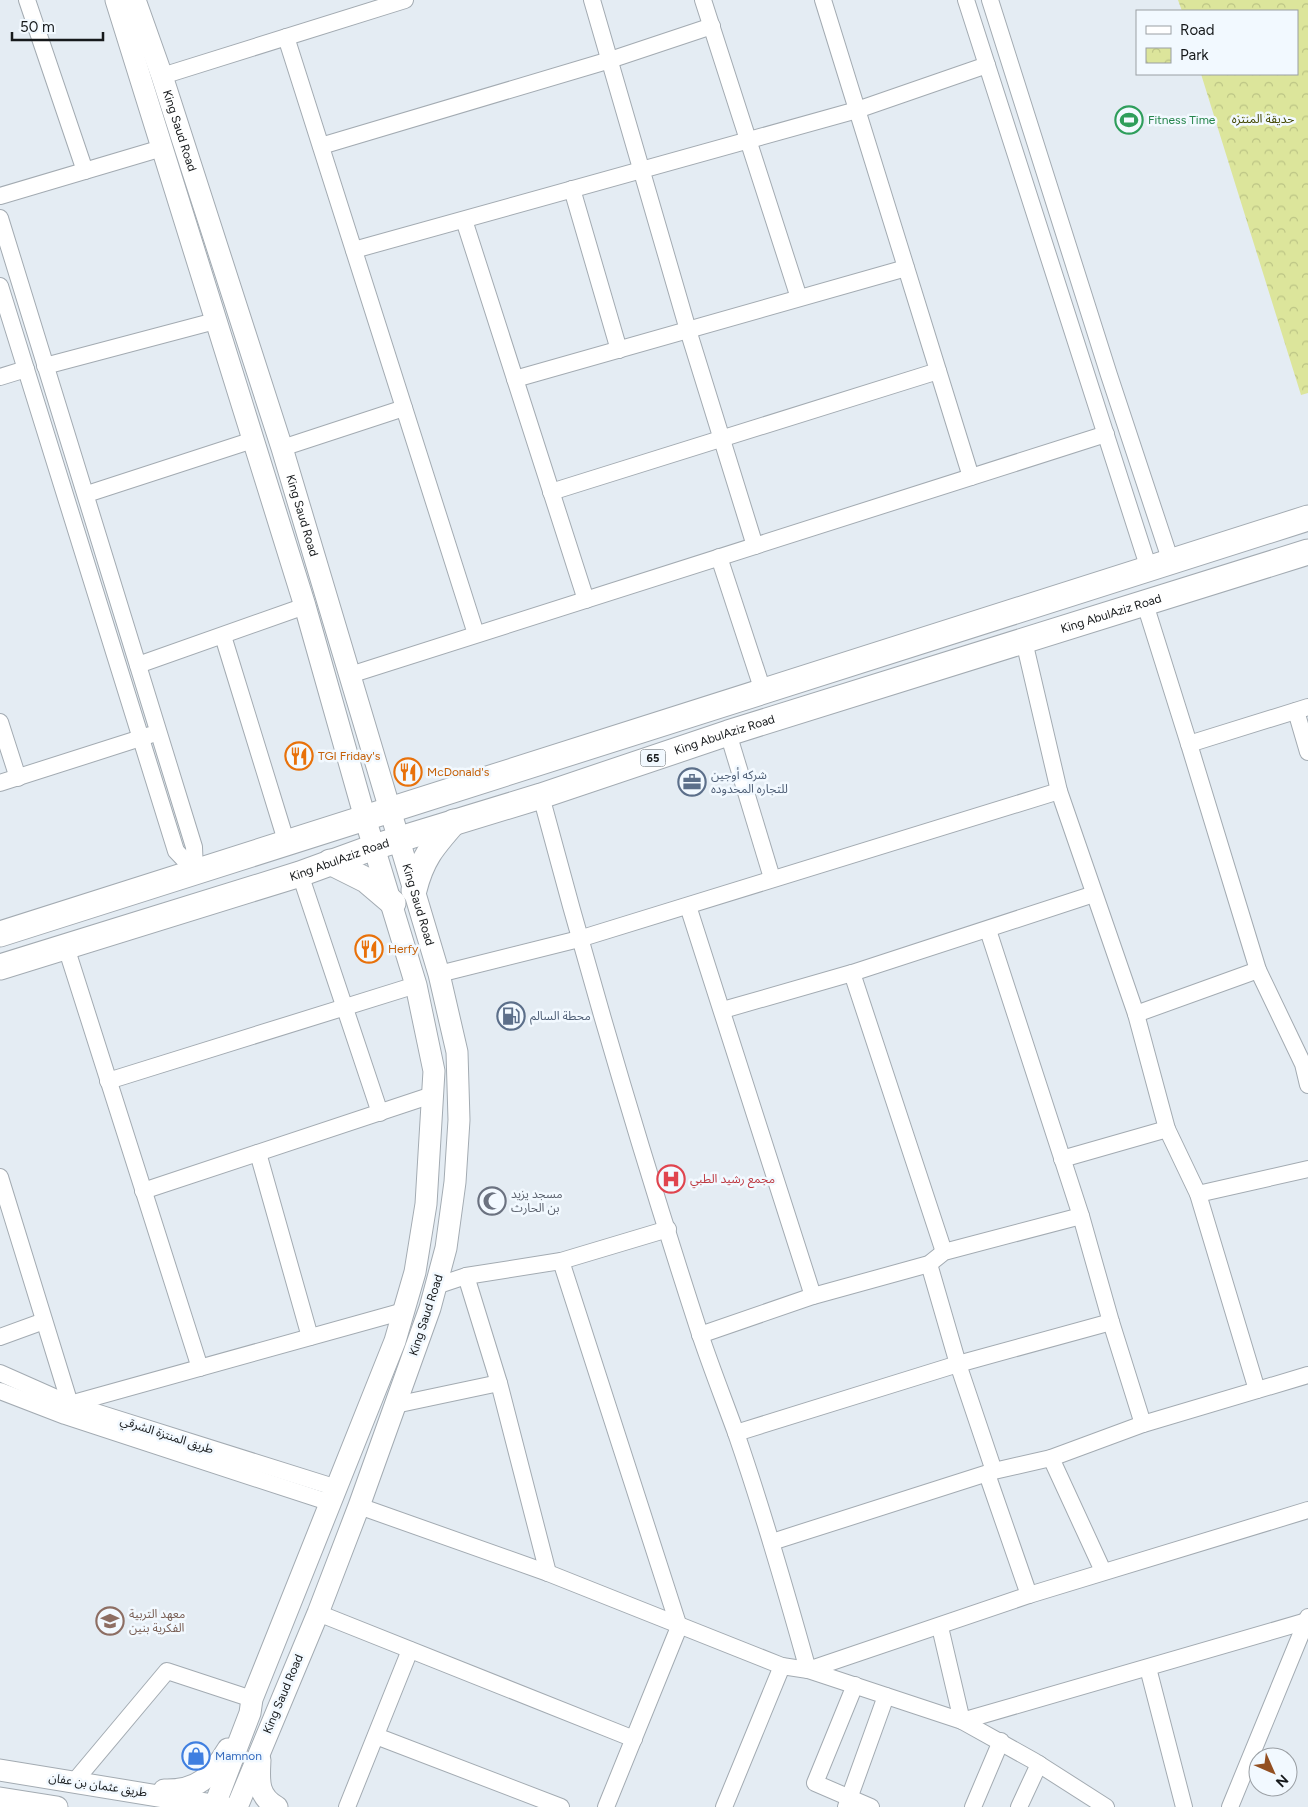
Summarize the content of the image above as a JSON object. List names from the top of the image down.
{
  "streets": {
    "highway": ["King AbulAziz Road", "65"],
    "main road": ["King Saud Road", "طريق عثمان بن عفان"],
    "street": ["طريق المنتزة الشرقي"]
  },
  "crossings": [
    ["King Saud Road", "King AbulAziz Road"],
    ["King Saud Road", "65"],
    ["King Saud Road", "طريق المنتزة الشرقي"],
    ["King Saud Road", "طريق عثمان بن عفان"]
  ],
  "parks": ["حديقة المنتزه"],
  "places": {
    "sports": ["Fitness Time"],
    "restaurant": ["TGI Friday's", "McDonald's", "Herfy"],
    "office": ["شركه أوجين للتجاره المحدوده"],
    "fuel station": ["محطة السالم"],
    "hospital": ["مجمع رشيد الطبي"],
    "mosque": ["مسجد يزيد بن الحارث"],
    "school or university": ["معهد التربية الفكرية بنين"],
    "shop": ["Mamnon"]
  },
  "legend": ["Road", "Park"],
  "scale_bar": "50 m",
  "north": "bottom right"
}
